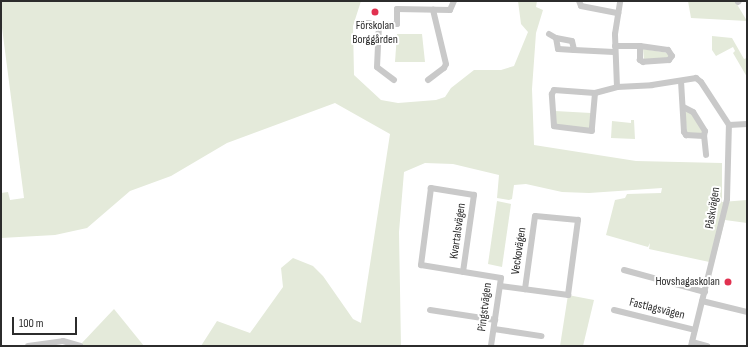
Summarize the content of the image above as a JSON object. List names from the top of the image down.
{
  "streets": {
    "street": [
      "Påskvägen",
      "Kvartalsvägen",
      "Veckovägen",
      "Pingstvägen",
      "Fastlagsvägen"
    ]
  },
  "crossings": [
    ["Påskvägen", "Fastlagsvägen"],
    ["Kvartalsvägen", "Pingstvägen"]
  ],
  "places": ["Förskolan Borggården", "Hovshagaskolan"],
  "scale_bar": "100 m"
}
